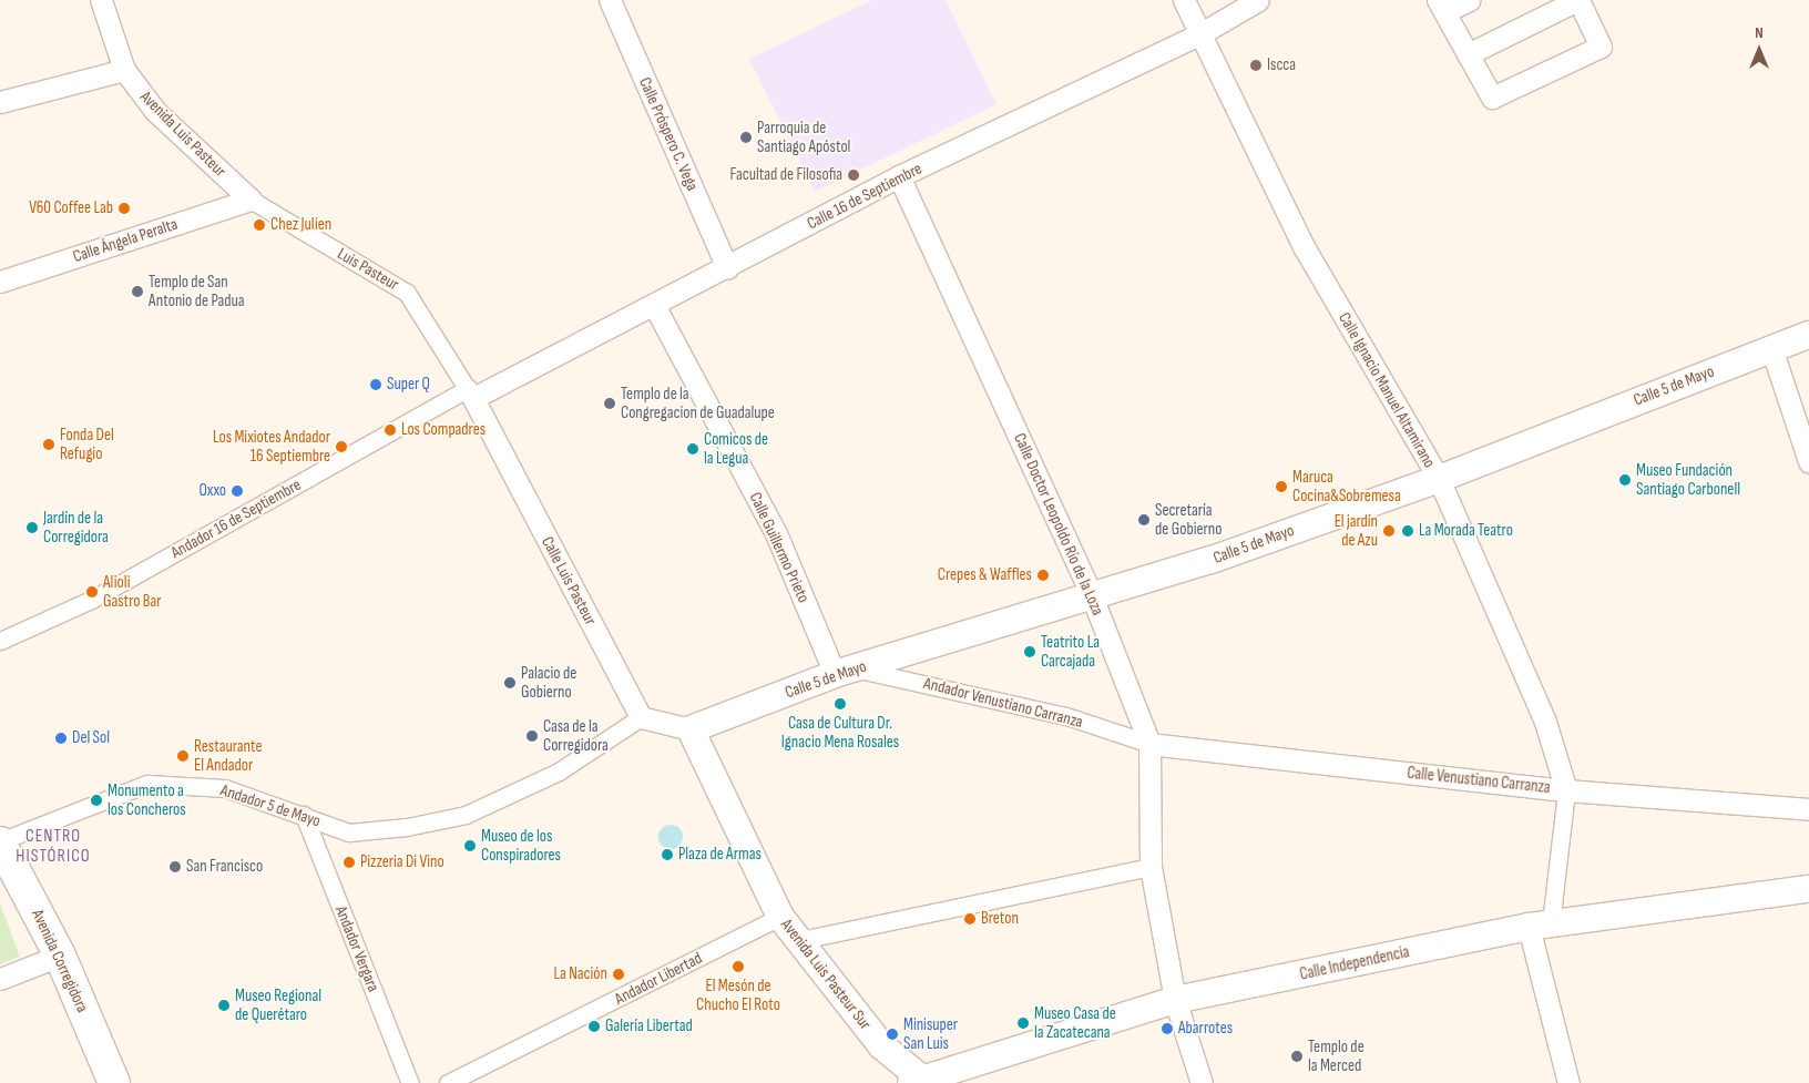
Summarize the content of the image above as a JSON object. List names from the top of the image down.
{
  "streets": {
    "main road": ["Avenida Corregidora"],
    "street": [
      "Avenida Luis Pasteur",
      "Calle Próspero C. Vega",
      "Calle 16 de Septiembre",
      "Calle Ángela Peralta",
      "Luis Pasteur",
      "Calle 5 de Mayo",
      "Calle Ignacio Manuel Altamirano",
      "Andador 16 de Septiembre",
      "Calle Doctor Leopoldo Río de la Loza",
      "Calle Guillermo Prieto",
      "Calle Luis Pasteur",
      "Andador Venustiano Carranza",
      "Calle Venustiano Carranza",
      "Andador 5 de Mayo",
      "Andador Vergara",
      "Calle Independencia",
      "Avenida Luis Pasteur Sur",
      "Andador Libertad"
    ]
  },
  "crossings": [
    ["Avenida Luis Pasteur", "Calle Ángela Peralta"],
    ["Avenida Luis Pasteur", "Luis Pasteur"],
    ["Calle Próspero C. Vega", "Calle 16 de Septiembre"],
    ["Calle 16 de Septiembre", "Luis Pasteur"],
    ["Calle 16 de Septiembre", "Calle Ignacio Manuel Altamirano"],
    ["Calle 16 de Septiembre", "Andador 16 de Septiembre"],
    ["Calle 16 de Septiembre", "Calle Doctor Leopoldo Río de la Loza"],
    ["Calle 16 de Septiembre", "Calle Guillermo Prieto"],
    ["Calle 16 de Septiembre", "Calle Luis Pasteur"],
    ["Calle Ángela Peralta", "Luis Pasteur"],
    ["Luis Pasteur", "Andador 16 de Septiembre"],
    ["Luis Pasteur", "Calle Luis Pasteur"],
    ["Calle 5 de Mayo", "Calle Ignacio Manuel Altamirano"],
    ["Calle 5 de Mayo", "Calle Doctor Leopoldo Río de la Loza"],
    ["Calle 5 de Mayo", "Calle Guillermo Prieto"],
    ["Calle 5 de Mayo", "Andador Venustiano Carranza"],
    ["Calle 5 de Mayo", "Avenida Luis Pasteur Sur"],
    ["Calle Ignacio Manuel Altamirano", "Calle Venustiano Carranza"],
    ["Andador 16 de Septiembre", "Calle Luis Pasteur"],
    ["Calle Doctor Leopoldo Río de la Loza", "Andador Venustiano Carranza"],
    ["Calle Doctor Leopoldo Río de la Loza", "Calle Venustiano Carranza"],
    ["Calle Doctor Leopoldo Río de la Loza", "Calle Independencia"],
    ["Calle Guillermo Prieto", "Andador Venustiano Carranza"],
    ["Calle Luis Pasteur", "Andador 5 de Mayo"],
    ["Andador Venustiano Carranza", "Calle Venustiano Carranza"],
    ["Andador 5 de Mayo", "Andador Vergara"],
    ["Andador 5 de Mayo", "Avenida Corregidora"],
    ["Calle Independencia", "Avenida Luis Pasteur Sur"],
    ["Avenida Luis Pasteur Sur", "Andador Libertad"]
  ],
  "districts": ["CENTRO HISTÓRICO"],
  "places": [
    "Iscca",
    "Parroquia de Santiago Apóstol",
    "Facultad de Filosofia",
    "V60 Coffee Lab",
    "Chez Julien",
    "Templo de San Antonio de Padua",
    "Super Q",
    "Templo de la Congregacion de Guadalupe",
    "Los Compadres",
    "Fonda Del Refugio",
    "Los Mixiotes Andador 16 Septiembre",
    "Comicos de la Legua",
    "Museo Fundación Santiago Carbonell",
    "Maruca Cocina&Sobremesa",
    "Oxxo",
    "Secretaría de Gobierno",
    "Jardín de la Corregidora",
    "El jardín de Azu",
    "La Morada Teatro",
    "Crepes & Waffles",
    "Alioli Gastro Bar",
    "Teatrito La Carcajada",
    "Palacio de Gobierno",
    "Casa de Cultura Dr. Ignacio Mena Rosales",
    "Casa de la Corregidora",
    "Del Sol",
    "Restaurante El Andador",
    "Monumento a los Concheros",
    "Museo de los Conspiradores",
    "Plaza de Armas",
    "Pizzeria Di Vino",
    "San Francisco",
    "Breton",
    "El Mesón de Chucho El Roto",
    "La Nación",
    "Museo Regional de Querétaro",
    "Museo Casa de la Zacatecana",
    "Galería Libertad",
    "Abarrotes",
    "Minisuper San Luis",
    "Templo de la Merced"
  ],
  "north": "top"
}
